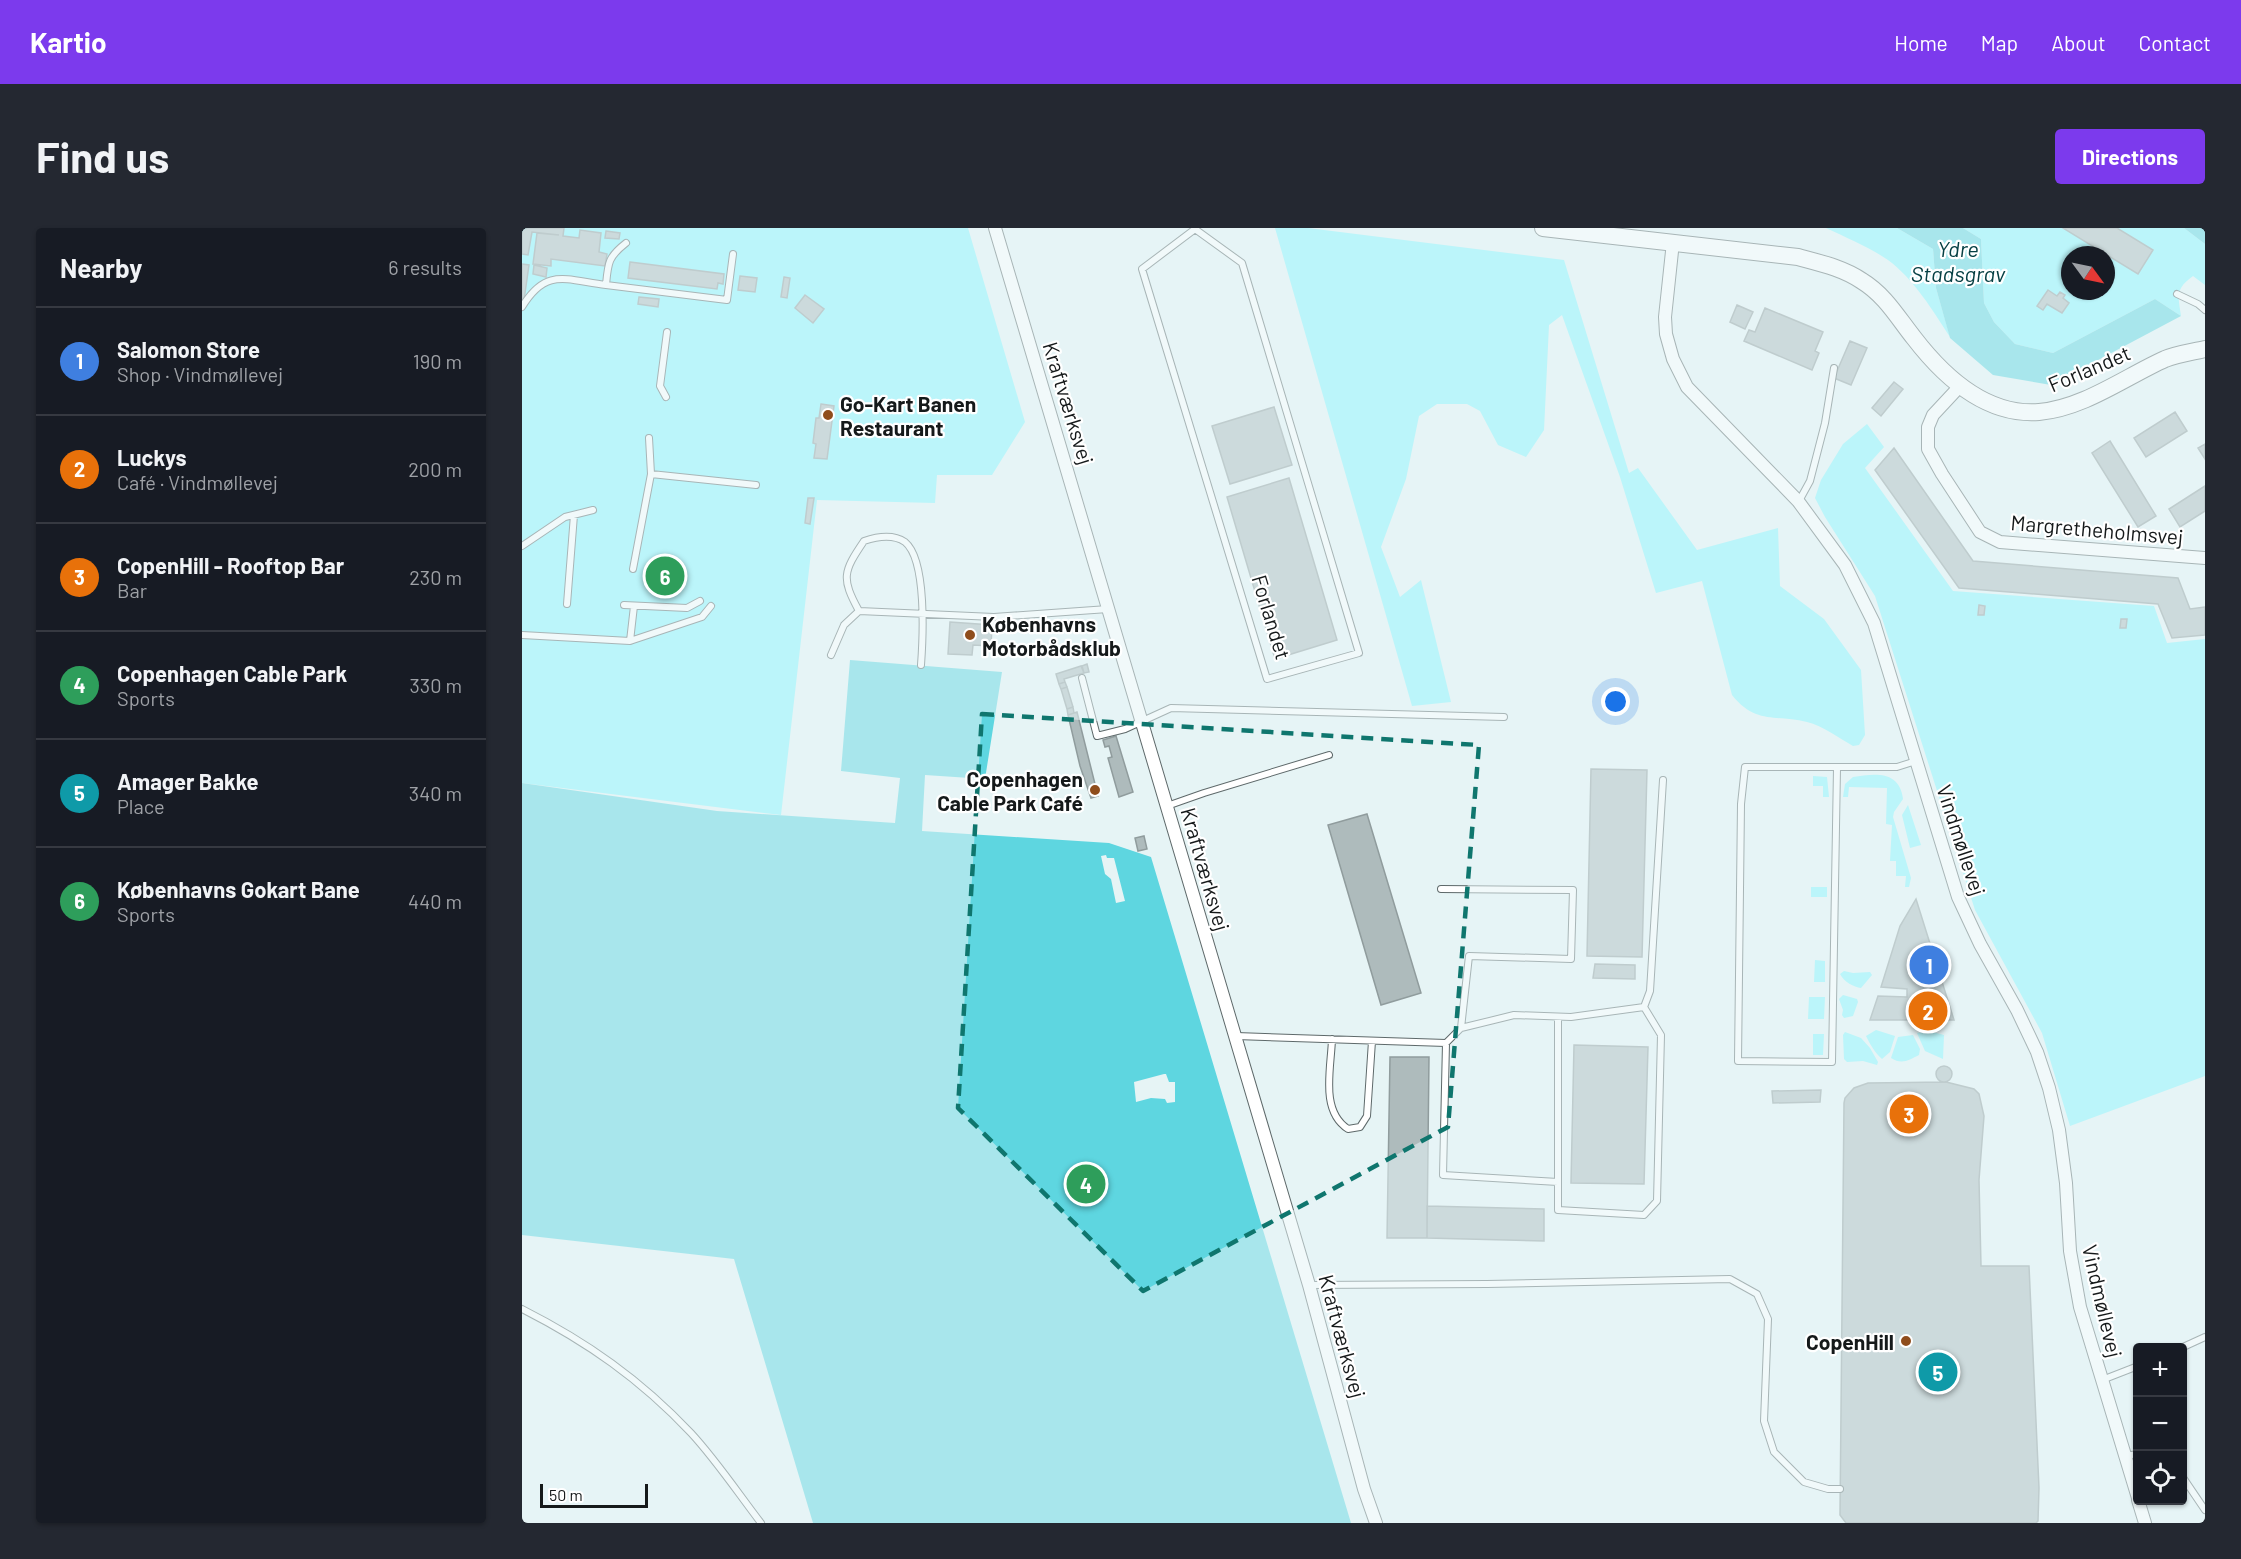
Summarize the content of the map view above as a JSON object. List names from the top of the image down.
{
  "streets": {
    "street": [
      "Forlandet",
      "Kraftværksvej",
      "Margretheholmsvej",
      "Vindmøllevej"
    ]
  },
  "crossings": [
    ["Forlandet", "Margretheholmsvej"],
    ["Forlandet", "Vindmøllevej"]
  ],
  "water": ["Ydre Stadsgrav"],
  "places": [
    "Go-Kart Banen Restaurant",
    "Københavns Motorbådsklub",
    "Copenhagen Cable Park Café",
    "CopenHill"
  ],
  "scale_bar": "50 m",
  "north": "bottom right",
  "page": {
    "header": "Kartio",
    "nav": [
      "Home",
      "Map",
      "About",
      "Contact"
    ],
    "buttons": "Directions",
    "title": "Find us",
    "heading": ["Nearby", "6 results"],
    "list": [
      {
        "mark": "1",
        "name": "Salomon Store",
        "note": "Shop · Vindmøllevej",
        "value": "190 m"
      },
      {
        "mark": "2",
        "name": "Luckys",
        "note": "Café · Vindmøllevej",
        "value": "200 m"
      },
      {
        "mark": "3",
        "name": "CopenHill - Rooftop Bar",
        "note": "Bar",
        "value": "230 m"
      },
      {
        "mark": "4",
        "name": "Copenhagen Cable Park",
        "note": "Sports",
        "value": "330 m"
      },
      {
        "mark": "5",
        "name": "Amager Bakke",
        "note": "Place",
        "value": "340 m"
      },
      {
        "mark": "6",
        "name": "Københavns Gokart Bane",
        "note": "Sports",
        "value": "440 m"
      }
    ],
    "pins": [
      "6",
      "1",
      "2",
      "3",
      "4",
      "5"
    ],
    "map_buttons": ["+", "−"],
    "scale": "50 m"
  }
}
